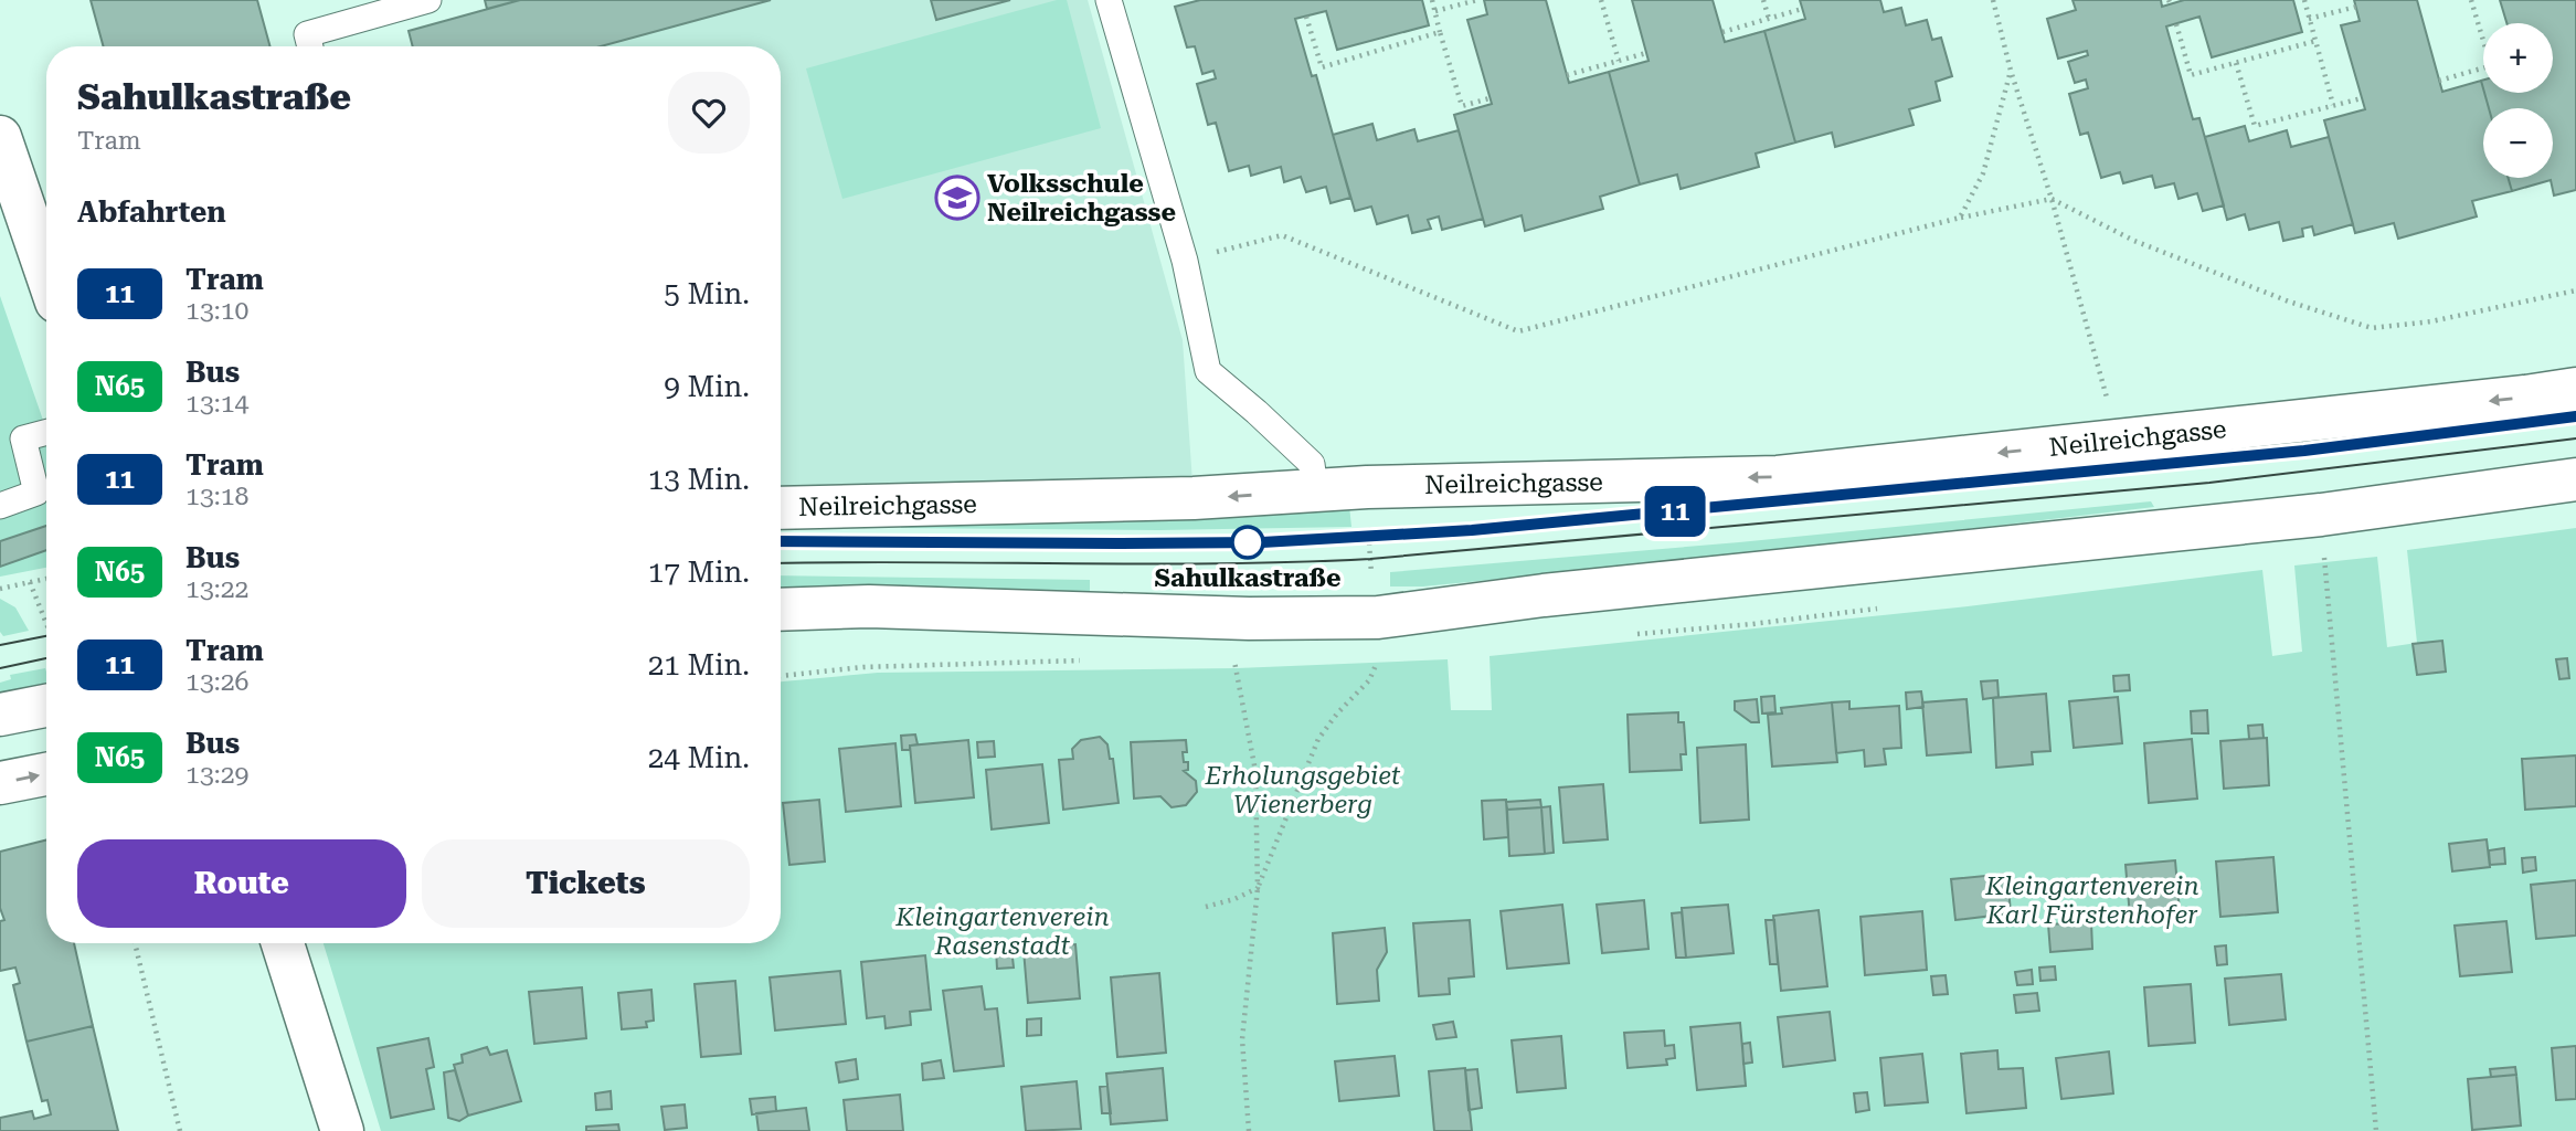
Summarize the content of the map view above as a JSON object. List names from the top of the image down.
{
  "streets": {
    "street": ["Neilreichgasse"]
  },
  "parks": ["Erholungsgebiet Wienerberg", "Kleingartenverein Karl Fürstenhofer", "Kleingartenverein Rasenstadt"],
  "places": {
    "school or university": ["Volksschule Neilreichgasse"],
    "other": ["Sahulkastraße"]
  },
  "lines": ["tram line 11"],
  "page": {
    "on_map": "11",
    "map_buttons": ["+", "−"],
    "heading": [
      ["Sahulkastraße", "Tram"],
      "Abfahrten"
    ],
    "list": [
      {
        "mark": "11",
        "name": "Tram",
        "note": "13:10",
        "value": "5 Min."
      },
      {
        "mark": "N65",
        "name": "Bus",
        "note": "13:14",
        "value": "9 Min."
      },
      {
        "mark": "11",
        "name": "Tram",
        "note": "13:18",
        "value": "13 Min."
      },
      {
        "mark": "N65",
        "name": "Bus",
        "note": "13:22",
        "value": "17 Min."
      },
      {
        "mark": "11",
        "name": "Tram",
        "note": "13:26",
        "value": "21 Min."
      },
      {
        "mark": "N65",
        "name": "Bus",
        "note": "13:29",
        "value": "24 Min."
      }
    ],
    "buttons": ["Route", "Tickets"]
  }
}
